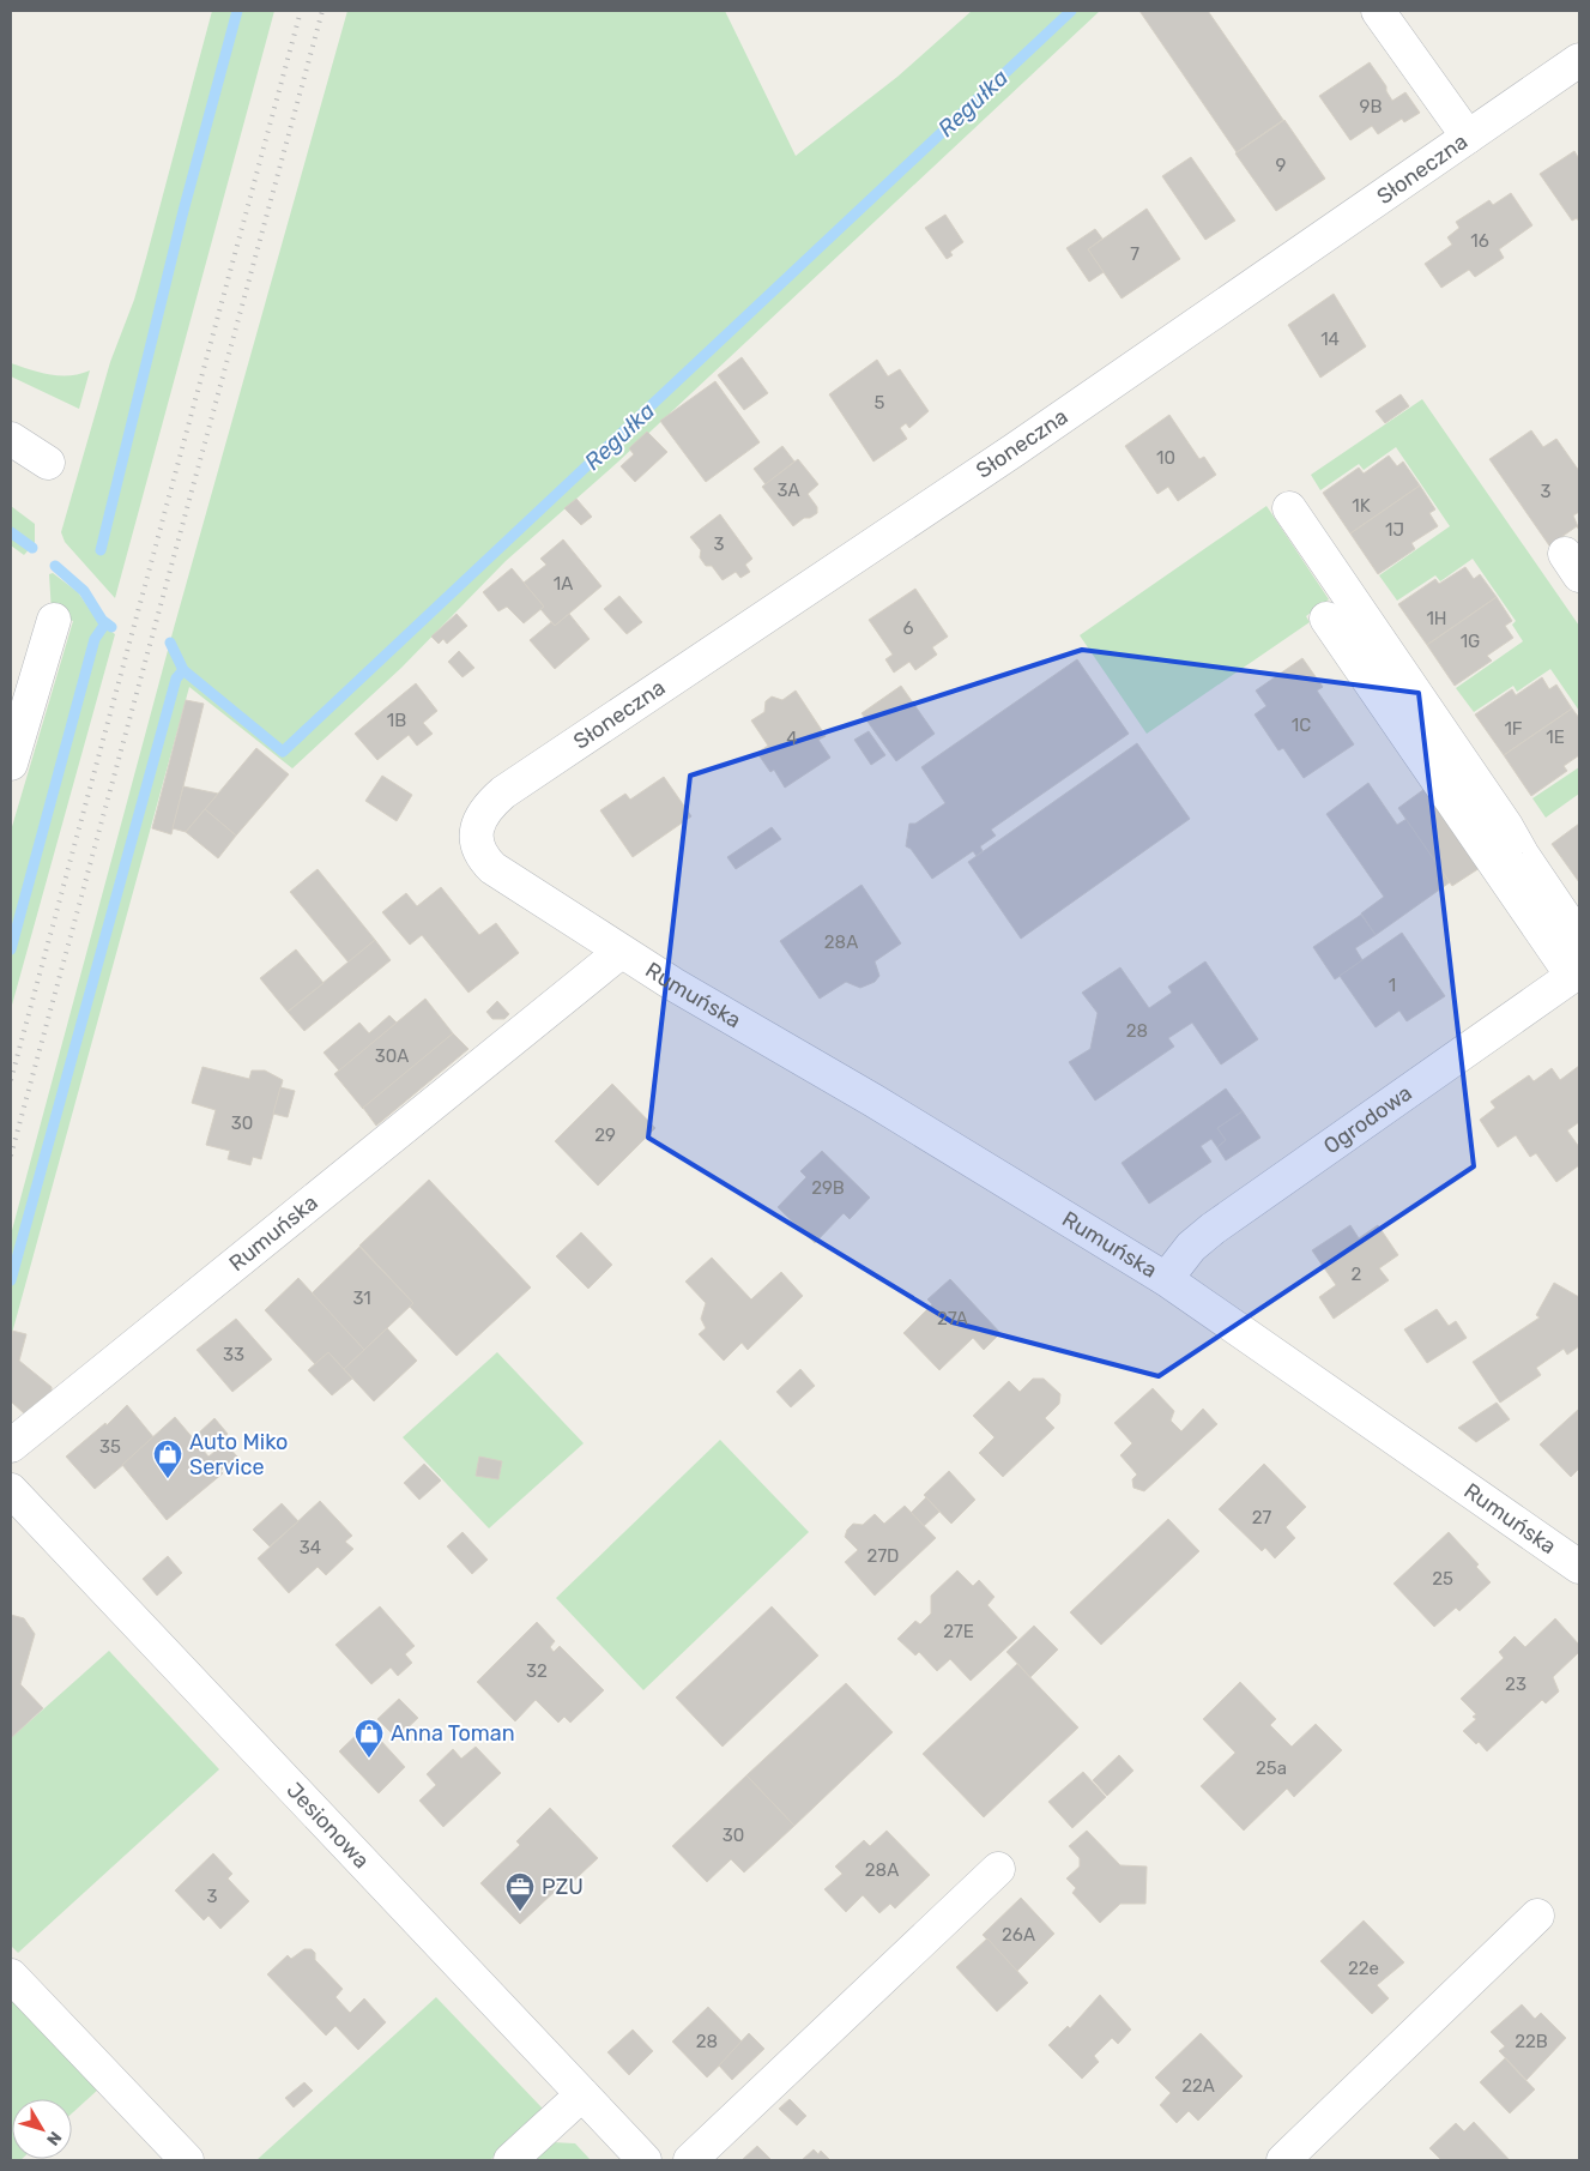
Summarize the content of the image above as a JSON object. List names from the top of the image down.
{
  "streets": {
    "street": [
      "Słoneczna",
      "Rumuńska",
      "Ogrodowa",
      "Jesionowa"
    ]
  },
  "crossings": [
    ["Słoneczna", "Rumuńska"],
    ["Rumuńska", "Ogrodowa"]
  ],
  "water": ["Regułka"],
  "places": {
    "shop": ["Auto Miko Service", "Anna Toman"],
    "office": ["PZU"]
  },
  "house_numbers": [
    "9B",
    "9",
    "16",
    "7",
    "14",
    "5",
    "10",
    "3A",
    "3",
    "1K",
    "1J",
    "3",
    "1A",
    "1H",
    "6",
    "1G",
    "1B",
    "1C",
    "1F",
    "1E",
    "4",
    "28A",
    "1",
    "28",
    "30A",
    "30",
    "29",
    "29B",
    "2",
    "31",
    "27A",
    "33",
    "35",
    "27",
    "34",
    "27D",
    "25",
    "27E",
    "32",
    "23",
    "25a",
    "30",
    "28A",
    "3",
    "26A",
    "22e",
    "28",
    "22B",
    "22A"
  ],
  "north": "bottom right"
}
